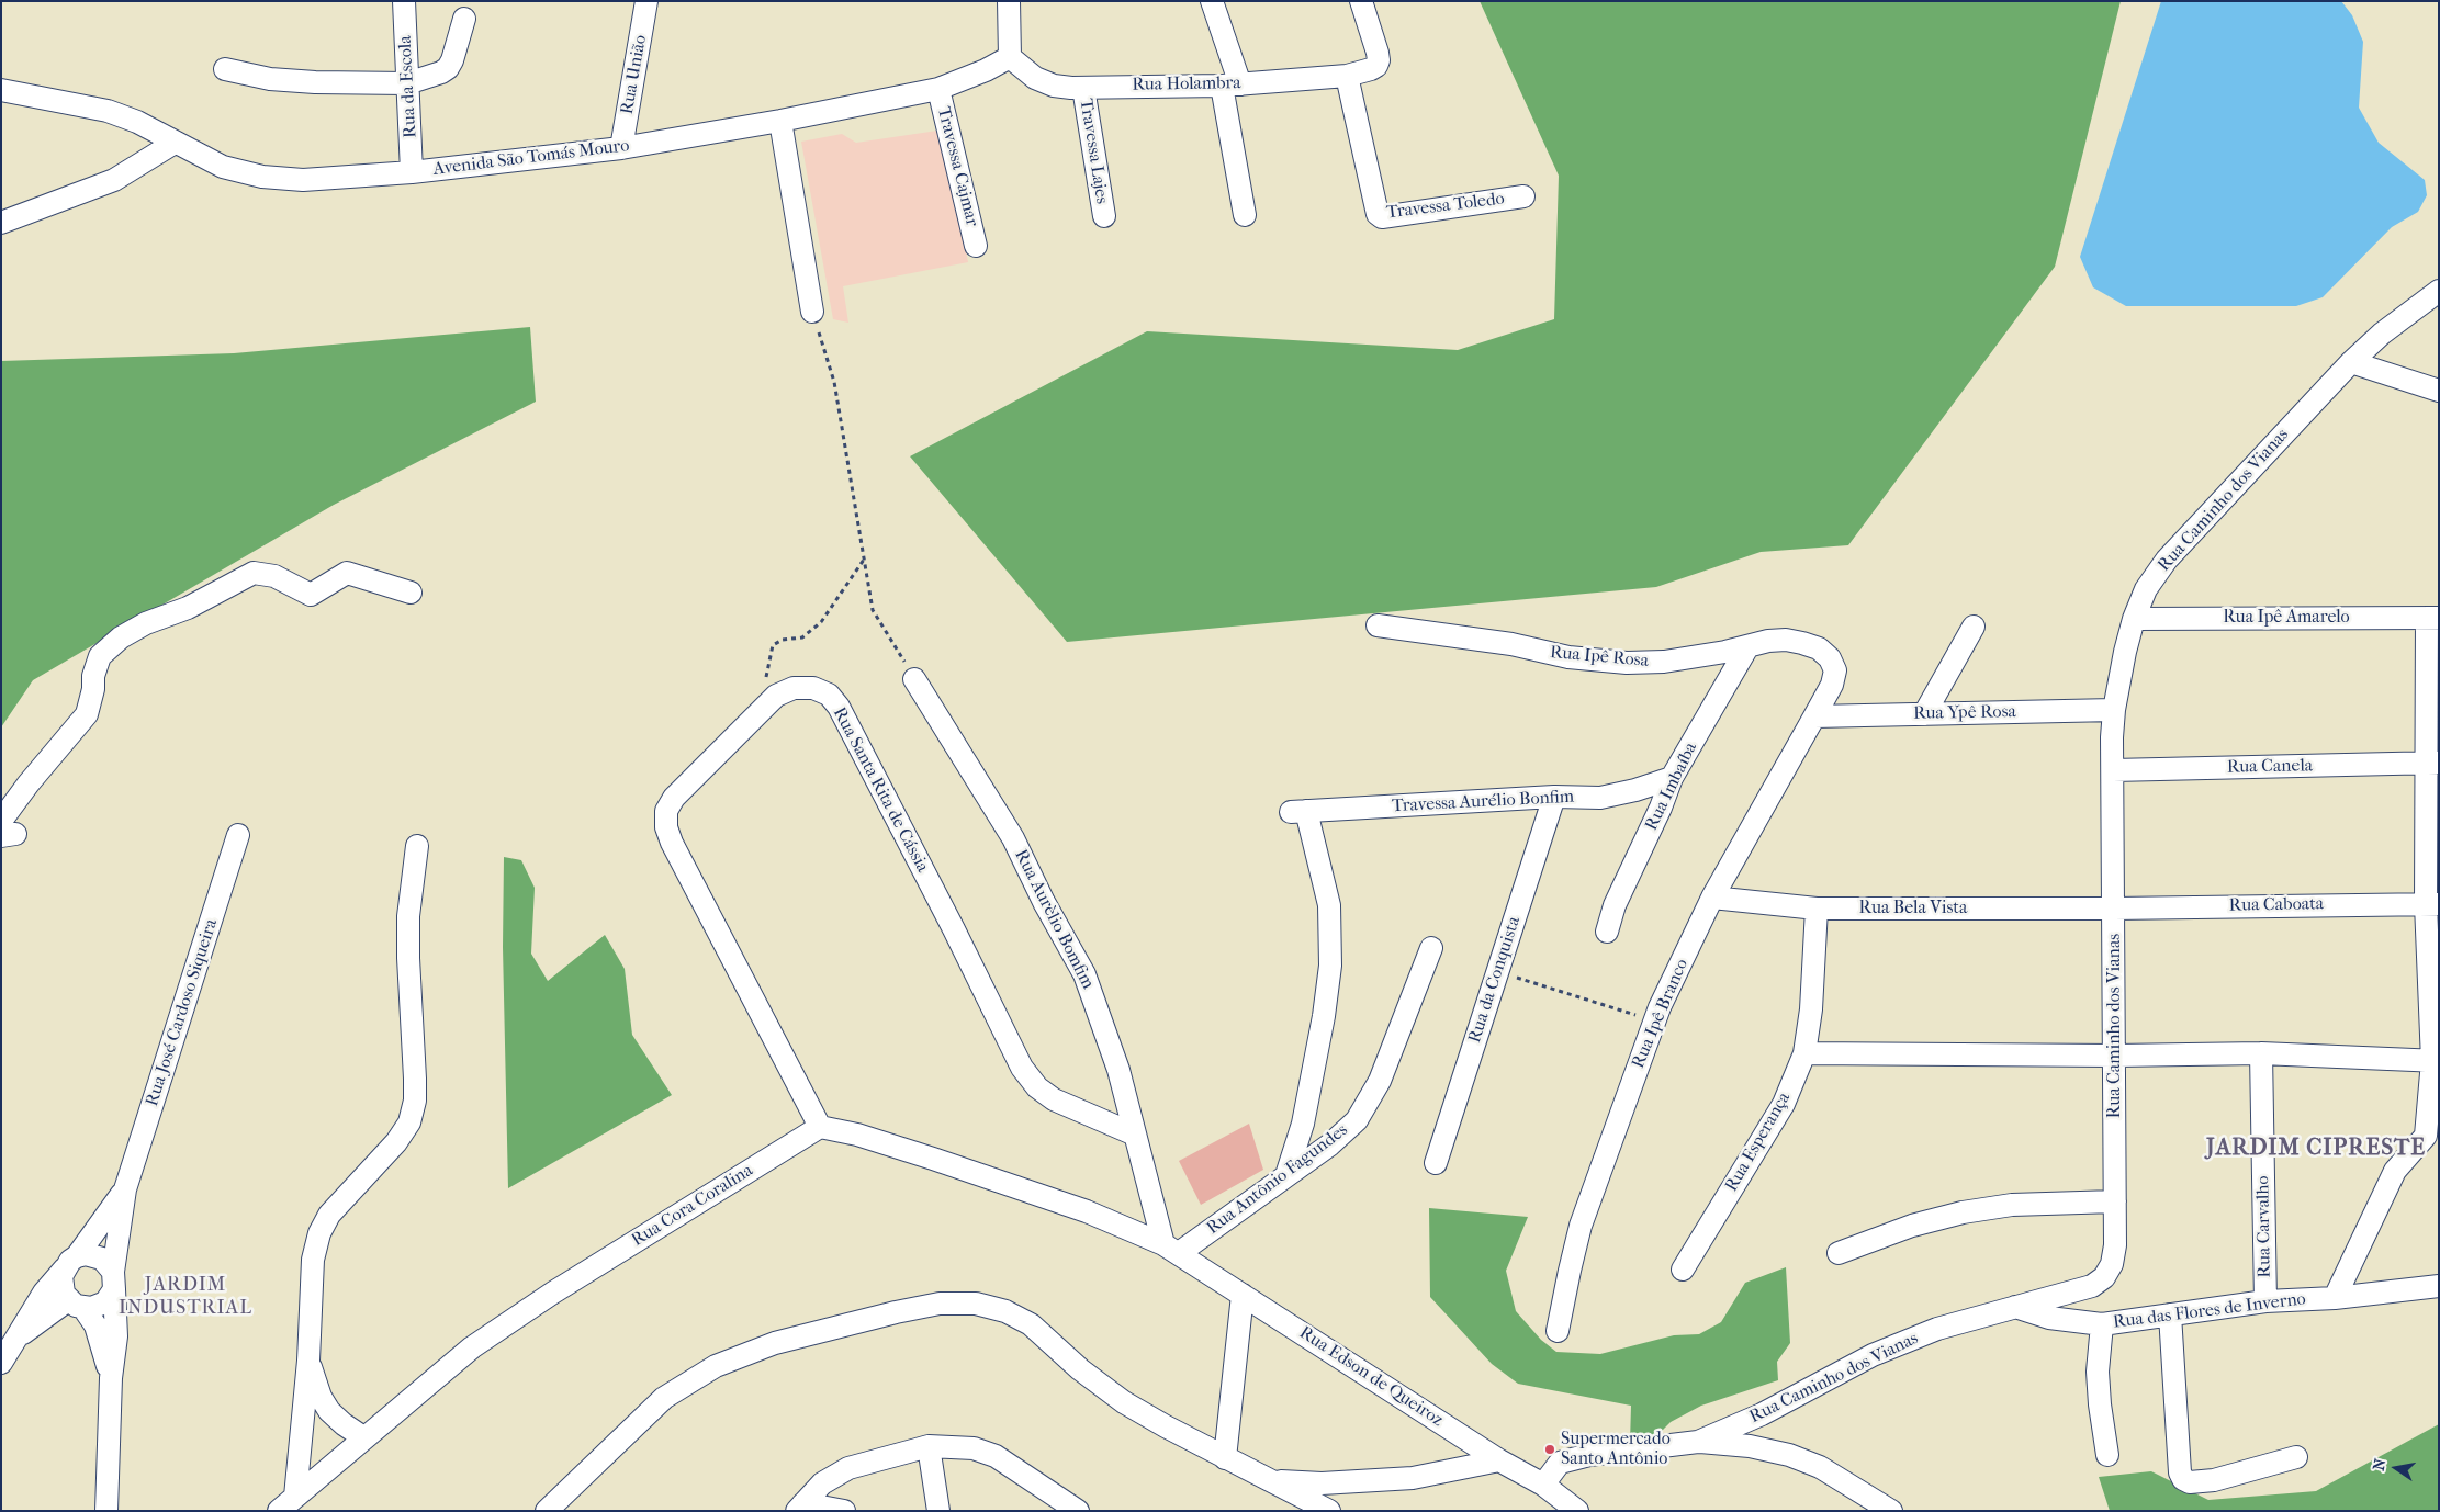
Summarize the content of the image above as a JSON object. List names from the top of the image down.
{
  "streets": {
    "street": [
      "Rua União",
      "Rua Holambra",
      "Rua da Escola",
      "Travessa Lajes",
      "Avenida São Tomás Mouro",
      "Travessa Cajmar",
      "Travessa Toledo",
      "Rua Caminho dos Vianas",
      "Rua Ipê Amarelo",
      "Rua Ipê Rosa",
      "Rua Ypê Rosa",
      "Rua Canela",
      "Rua Imbaíba",
      "Rua Santa Rita de Cássia",
      "Travessa Aurélio Bonfim",
      "Rua Caboata",
      "Rua Bela Vista",
      "Rua Aurèlio Bomfim",
      "Rua da Conquista",
      "Rua José Cardoso Siqueira",
      "Rua Ipê Branco",
      "Rua Esperança",
      "Rua Antônio Fagundes",
      "Rua Cora Coralina",
      "Rua Carvalho",
      "Rua das Flores de Inverno",
      "Rua Edson de Queiroz"
    ]
  },
  "crossings": [
    ["Rua União", "Avenida São Tomás Mouro"],
    ["Rua Holambra", "Travessa Lajes"],
    ["Rua Holambra", "Avenida São Tomás Mouro"],
    ["Rua Holambra", "Travessa Toledo"],
    ["Rua da Escola", "Avenida São Tomás Mouro"],
    ["Avenida São Tomás Mouro", "Travessa Cajmar"],
    ["Rua Caminho dos Vianas", "Rua Ipê Amarelo"],
    ["Rua Caminho dos Vianas", "Rua Ypê Rosa"],
    ["Rua Caminho dos Vianas", "Rua Canela"],
    ["Rua Caminho dos Vianas", "Rua Caboata"],
    ["Rua Caminho dos Vianas", "Rua Bela Vista"],
    ["Rua Caminho dos Vianas", "Rua das Flores de Inverno"],
    ["Rua Caminho dos Vianas", "Rua Edson de Queiroz"],
    ["Rua Ipê Rosa", "Rua Imbaíba"],
    ["Rua Ipê Rosa", "Rua Ipê Branco"],
    ["Rua Ypê Rosa", "Rua Ipê Branco"],
    ["Rua Imbaíba", "Travessa Aurélio Bonfim"],
    ["Rua Santa Rita de Cássia", "Rua Aurèlio Bomfim"],
    ["Rua Santa Rita de Cássia", "Rua Cora Coralina"],
    ["Travessa Aurélio Bonfim", "Rua da Conquista"],
    ["Travessa Aurélio Bonfim", "Rua Antônio Fagundes"],
    ["Rua Caboata", "Rua Bela Vista"],
    ["Rua Bela Vista", "Rua Ipê Branco"],
    ["Rua Bela Vista", "Rua Esperança"],
    ["Rua Aurèlio Bomfim", "Rua Antônio Fagundes"],
    ["Rua Aurèlio Bomfim", "Rua Edson de Queiroz"],
    ["Rua Antônio Fagundes", "Rua Edson de Queiroz"],
    ["Rua Carvalho", "Rua das Flores de Inverno"]
  ],
  "districts": ["JARDIM CIPRESTE", "JARDIM INDUSTRIAL"],
  "places": ["Supermercado Santo Antônio"],
  "north": "left"
}
